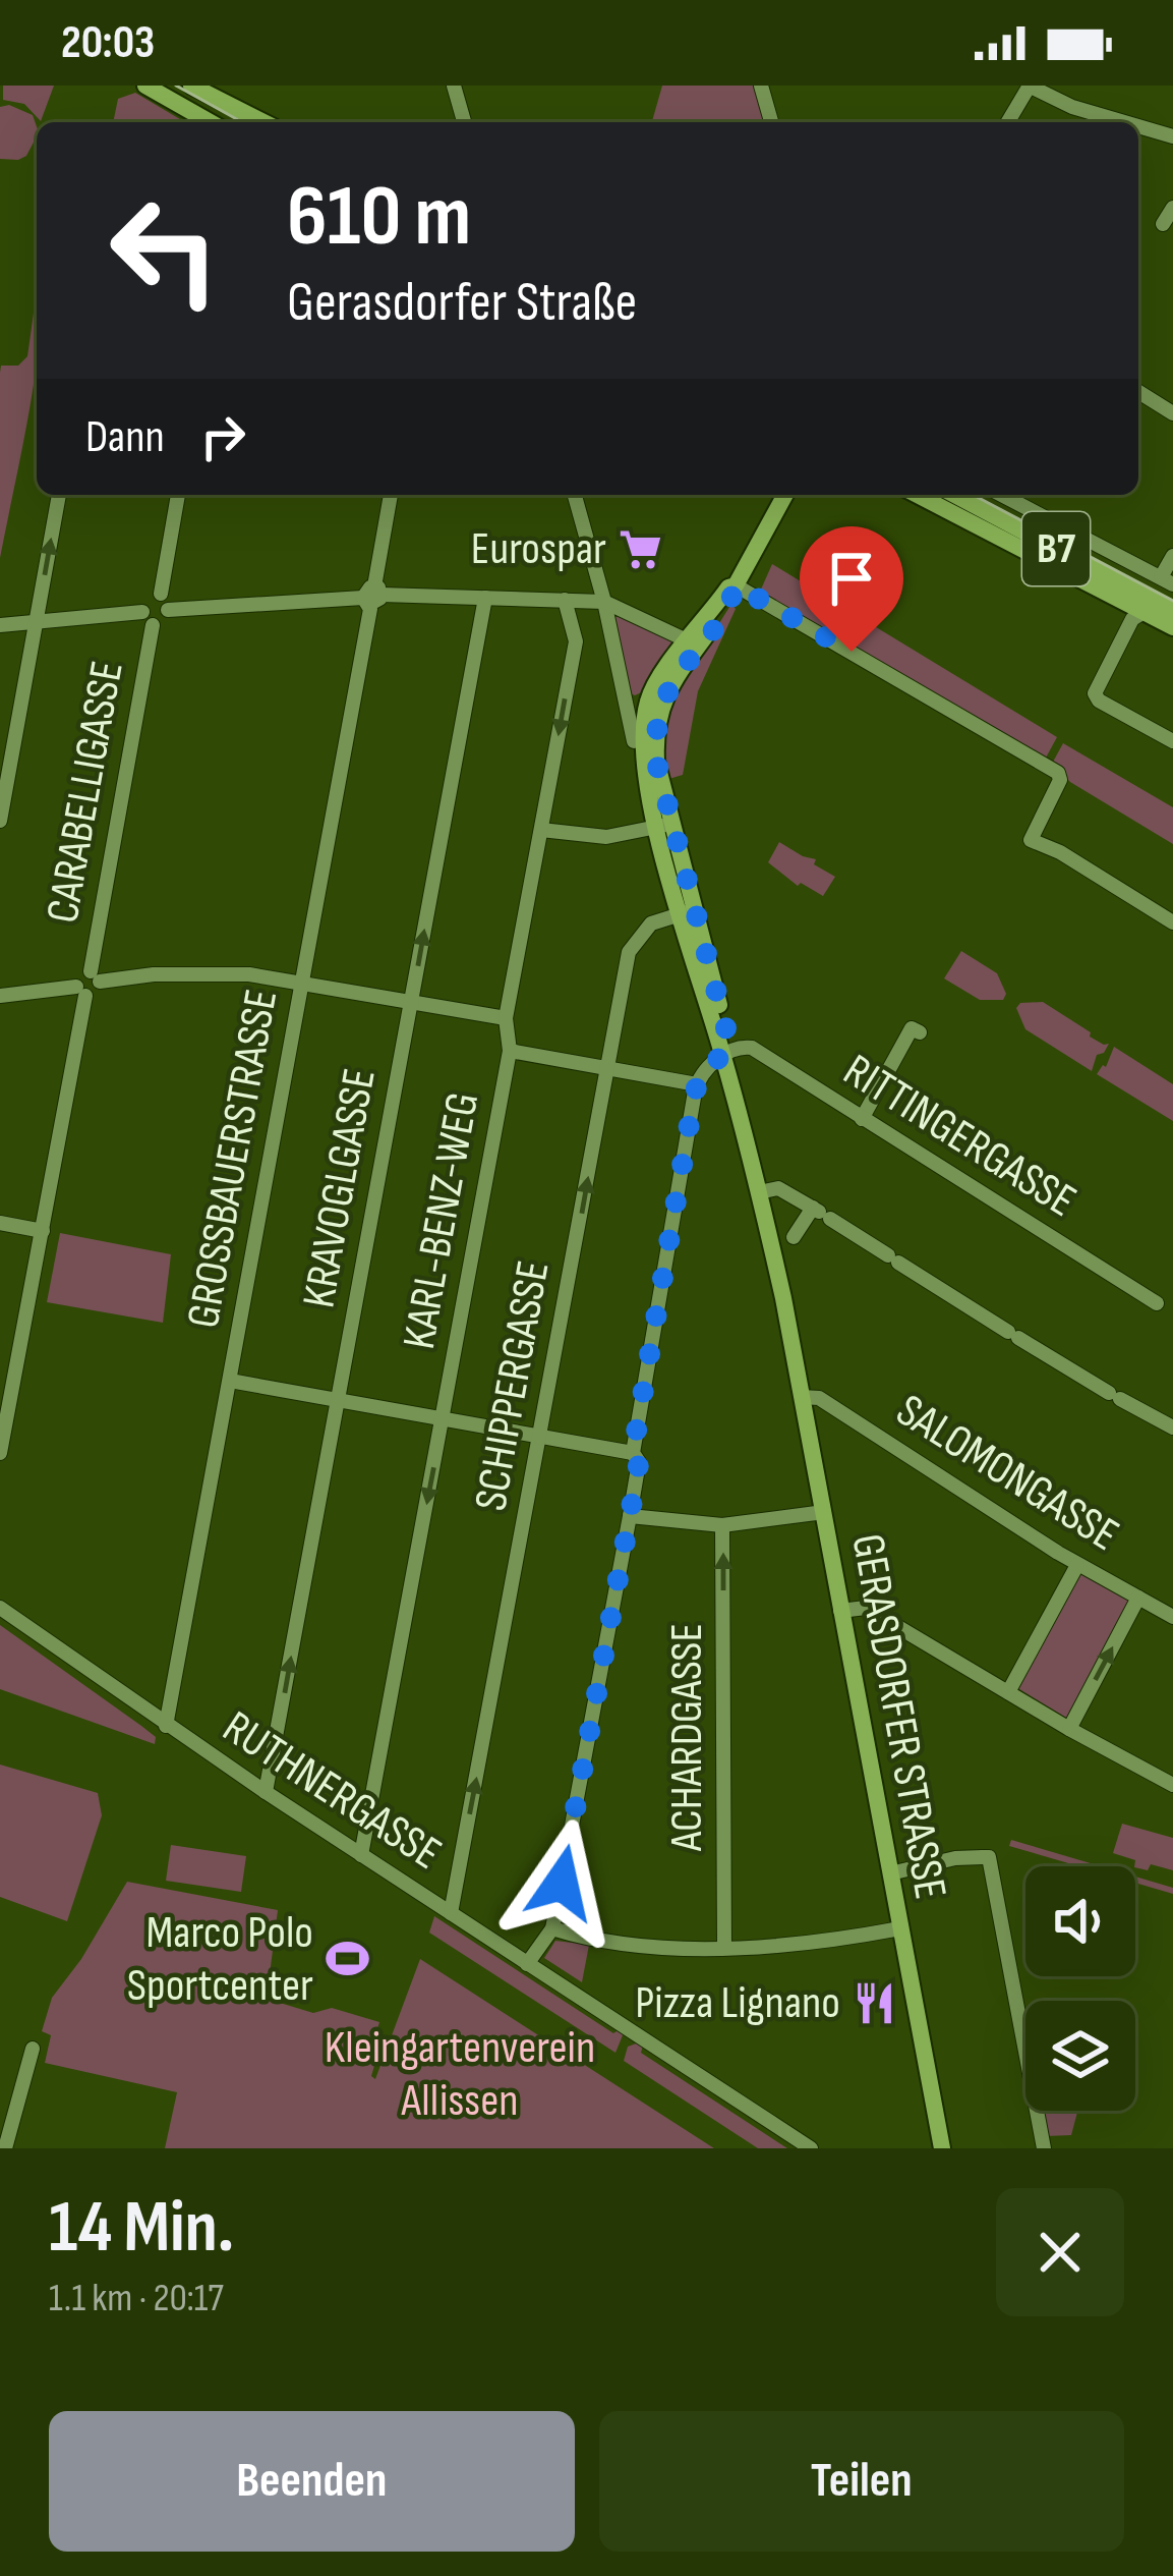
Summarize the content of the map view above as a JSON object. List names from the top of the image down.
{
  "streets": {
    "main road": ["B7", "GERASDORFER STRASSE"],
    "street": [
      "CARABELLIGASSE",
      "RITTINGERGASSE",
      "GROSSBAUERSTRASSE",
      "KRAVOGLGASSE",
      "KARL-BENZ-WEG",
      "SCHIPPERGASSE",
      "SALOMONGASSE",
      "ACHARDGASSE",
      "RUTHNERGASSE"
    ]
  },
  "crossings": [
    ["RITTINGERGASSE", "GERASDORFER STRASSE"],
    ["GROSSBAUERSTRASSE", "RUTHNERGASSE"],
    ["KRAVOGLGASSE", "RUTHNERGASSE"],
    ["KARL-BENZ-WEG", "RUTHNERGASSE"],
    ["SCHIPPERGASSE", "GERASDORFER STRASSE"],
    ["SCHIPPERGASSE", "RUTHNERGASSE"],
    ["SALOMONGASSE", "GERASDORFER STRASSE"]
  ],
  "one_way": ["KRAVOGLGASSE", "KARL-BENZ-WEG"],
  "parks": ["Kleingartenverein Allissen"],
  "places": {
    "supermarket": ["Eurospar"],
    "sports": ["Marco Polo Sportcenter"],
    "restaurant": ["Pizza Lignano"]
  },
  "page": {
    "status": "20:03",
    "turn": ["610 m", "Gerasdorfer Straße"],
    "then": "Dann",
    "heading": ["14 Min.", "1.1 km · 20:17"],
    "buttons": ["Beenden", "Teilen"]
  }
}
